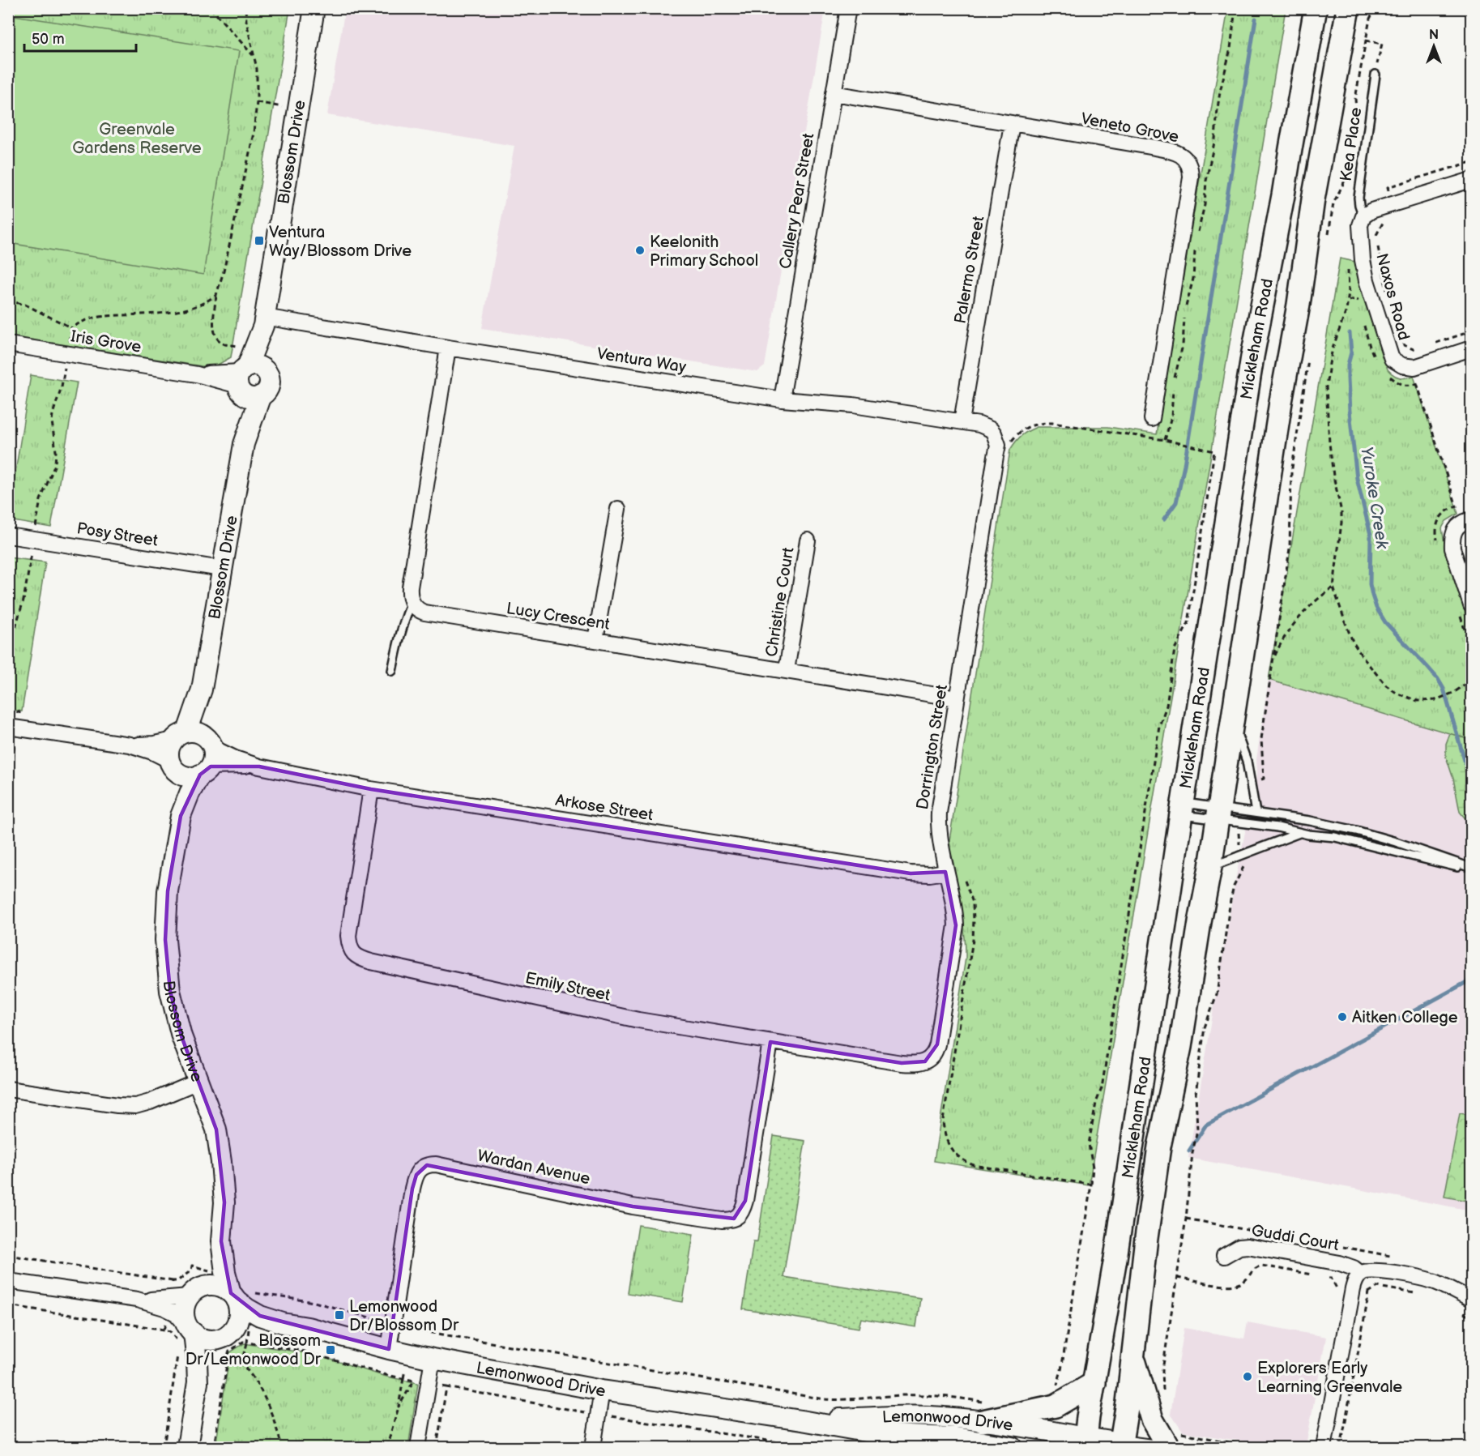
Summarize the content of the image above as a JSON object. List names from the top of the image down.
{
  "streets": {
    "main road": ["Mickleham Road"],
    "street": [
      "Veneto Grove",
      "Blossom Drive",
      "Callery Pear Street",
      "Palermo Street",
      "Naxos Road",
      "Iris Grove",
      "Ventura Way",
      "Posy Street",
      "Christine Court",
      "Lucy Crescent",
      "Dorrington Street",
      "Arkose Street",
      "Emily Street",
      "Wardan Avenue",
      "Guddi Court",
      "Lemonwood Drive"
    ],
    "lane": ["Kea Place"]
  },
  "crossings": [
    ["Veneto Grove", "Callery Pear Street"],
    ["Veneto Grove", "Palermo Street"],
    ["Kea Place", "Naxos Road"],
    ["Blossom Drive", "Iris Grove"],
    ["Blossom Drive", "Ventura Way"],
    ["Blossom Drive", "Posy Street"],
    ["Blossom Drive", "Arkose Street"],
    ["Blossom Drive", "Lemonwood Drive"],
    ["Callery Pear Street", "Ventura Way"],
    ["Palermo Street", "Ventura Way"],
    ["Mickleham Road", "Lemonwood Drive"],
    ["Ventura Way", "Dorrington Street"],
    ["Christine Court", "Lucy Crescent"],
    ["Lucy Crescent", "Dorrington Street"],
    ["Dorrington Street", "Arkose Street"],
    ["Dorrington Street", "Emily Street"],
    ["Arkose Street", "Emily Street"],
    ["Emily Street", "Wardan Avenue"],
    ["Wardan Avenue", "Lemonwood Drive"]
  ],
  "water": ["Yuroke Creek"],
  "parks": ["Greenvale Gardens Reserve"],
  "places": {
    "transit": ["Ventura Way/Blossom Drive", "Lemonwood Dr/Blossom Dr", "Blossom Dr/Lemonwood Dr"],
    "other": ["Keelonith Primary School", "Aitken College", "Explorers Early Learning Greenvale"]
  },
  "scale_bar": "50 m",
  "north": "top"
}
